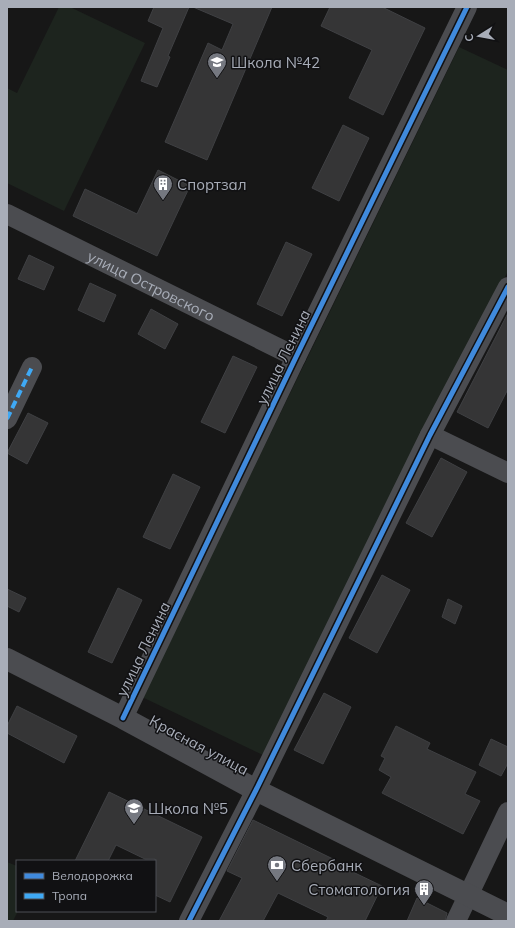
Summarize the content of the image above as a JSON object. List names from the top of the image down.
{
  "streets": {
    "street": ["улица Островского", "улица Ленина", "Красная улица"]
  },
  "crossings": [
    ["улица Островского", "улица Ленина"],
    ["улица Ленина", "Красная улица"]
  ],
  "places": {
    "school or university": ["Школа №42", "Школа №5"],
    "building": ["Спортзал", "Стоматология"],
    "bank": ["Сбербанк"]
  },
  "legend": ["Велодорожка", "Тропа"],
  "north": "left"
}
